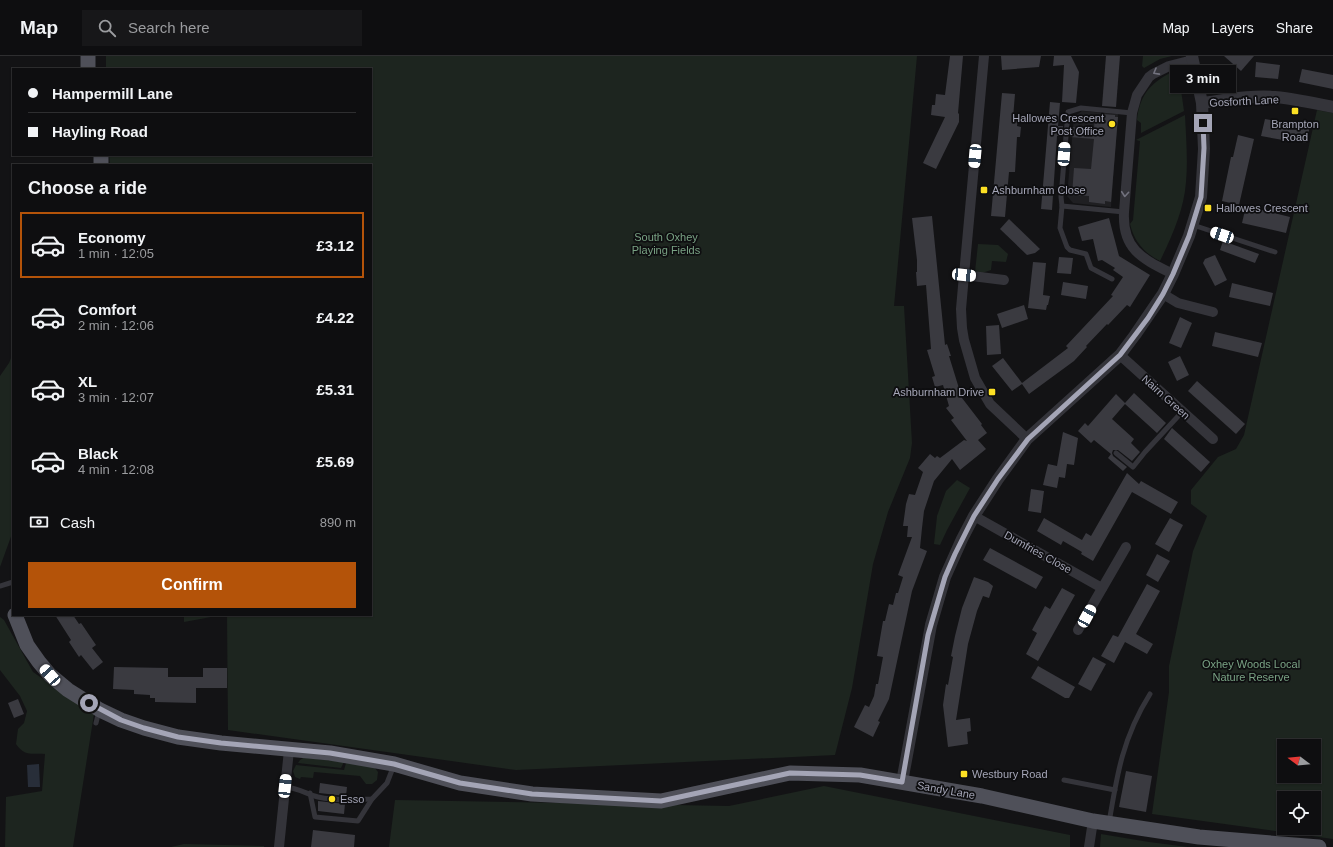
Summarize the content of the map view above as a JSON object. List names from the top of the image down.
{
  "streets": {
    "main road": ["Sandy Lane"],
    "street": ["Gosforth Lane", "Nairn Green", "Dumfries Close"]
  },
  "parks": ["South Oxhey Playing Fields", "Oxhey Woods Local Nature Reserve"],
  "places": {
    "transit": [
      "Brampton Road",
      "Ashburnham Close",
      "Hallowes Crescent",
      "Ashburnham Drive",
      "Westbury Road"
    ],
    "other": ["Hallowes Crescent Post Office", "Esso"]
  },
  "north": "left",
  "page": {
    "header": "Map",
    "search": "Search here",
    "nav": ["Map", "Layers", "Share"],
    "bubble": "3 min",
    "banner": ["Hampermill Lane", "Hayling Road"],
    "heading": "Choose a ride",
    "list": [
      {
        "name": "Economy",
        "note": "1 min · 12:05",
        "value": "£3.12"
      },
      {
        "name": "Comfort",
        "note": "2 min · 12:06",
        "value": "£4.22"
      },
      {
        "name": "XL",
        "note": "3 min · 12:07",
        "value": "£5.31"
      },
      {
        "name": "Black",
        "note": "4 min · 12:08",
        "value": "£5.69"
      }
    ],
    "pay": ["Cash", "890 m"],
    "buttons": "Confirm"
  }
}
